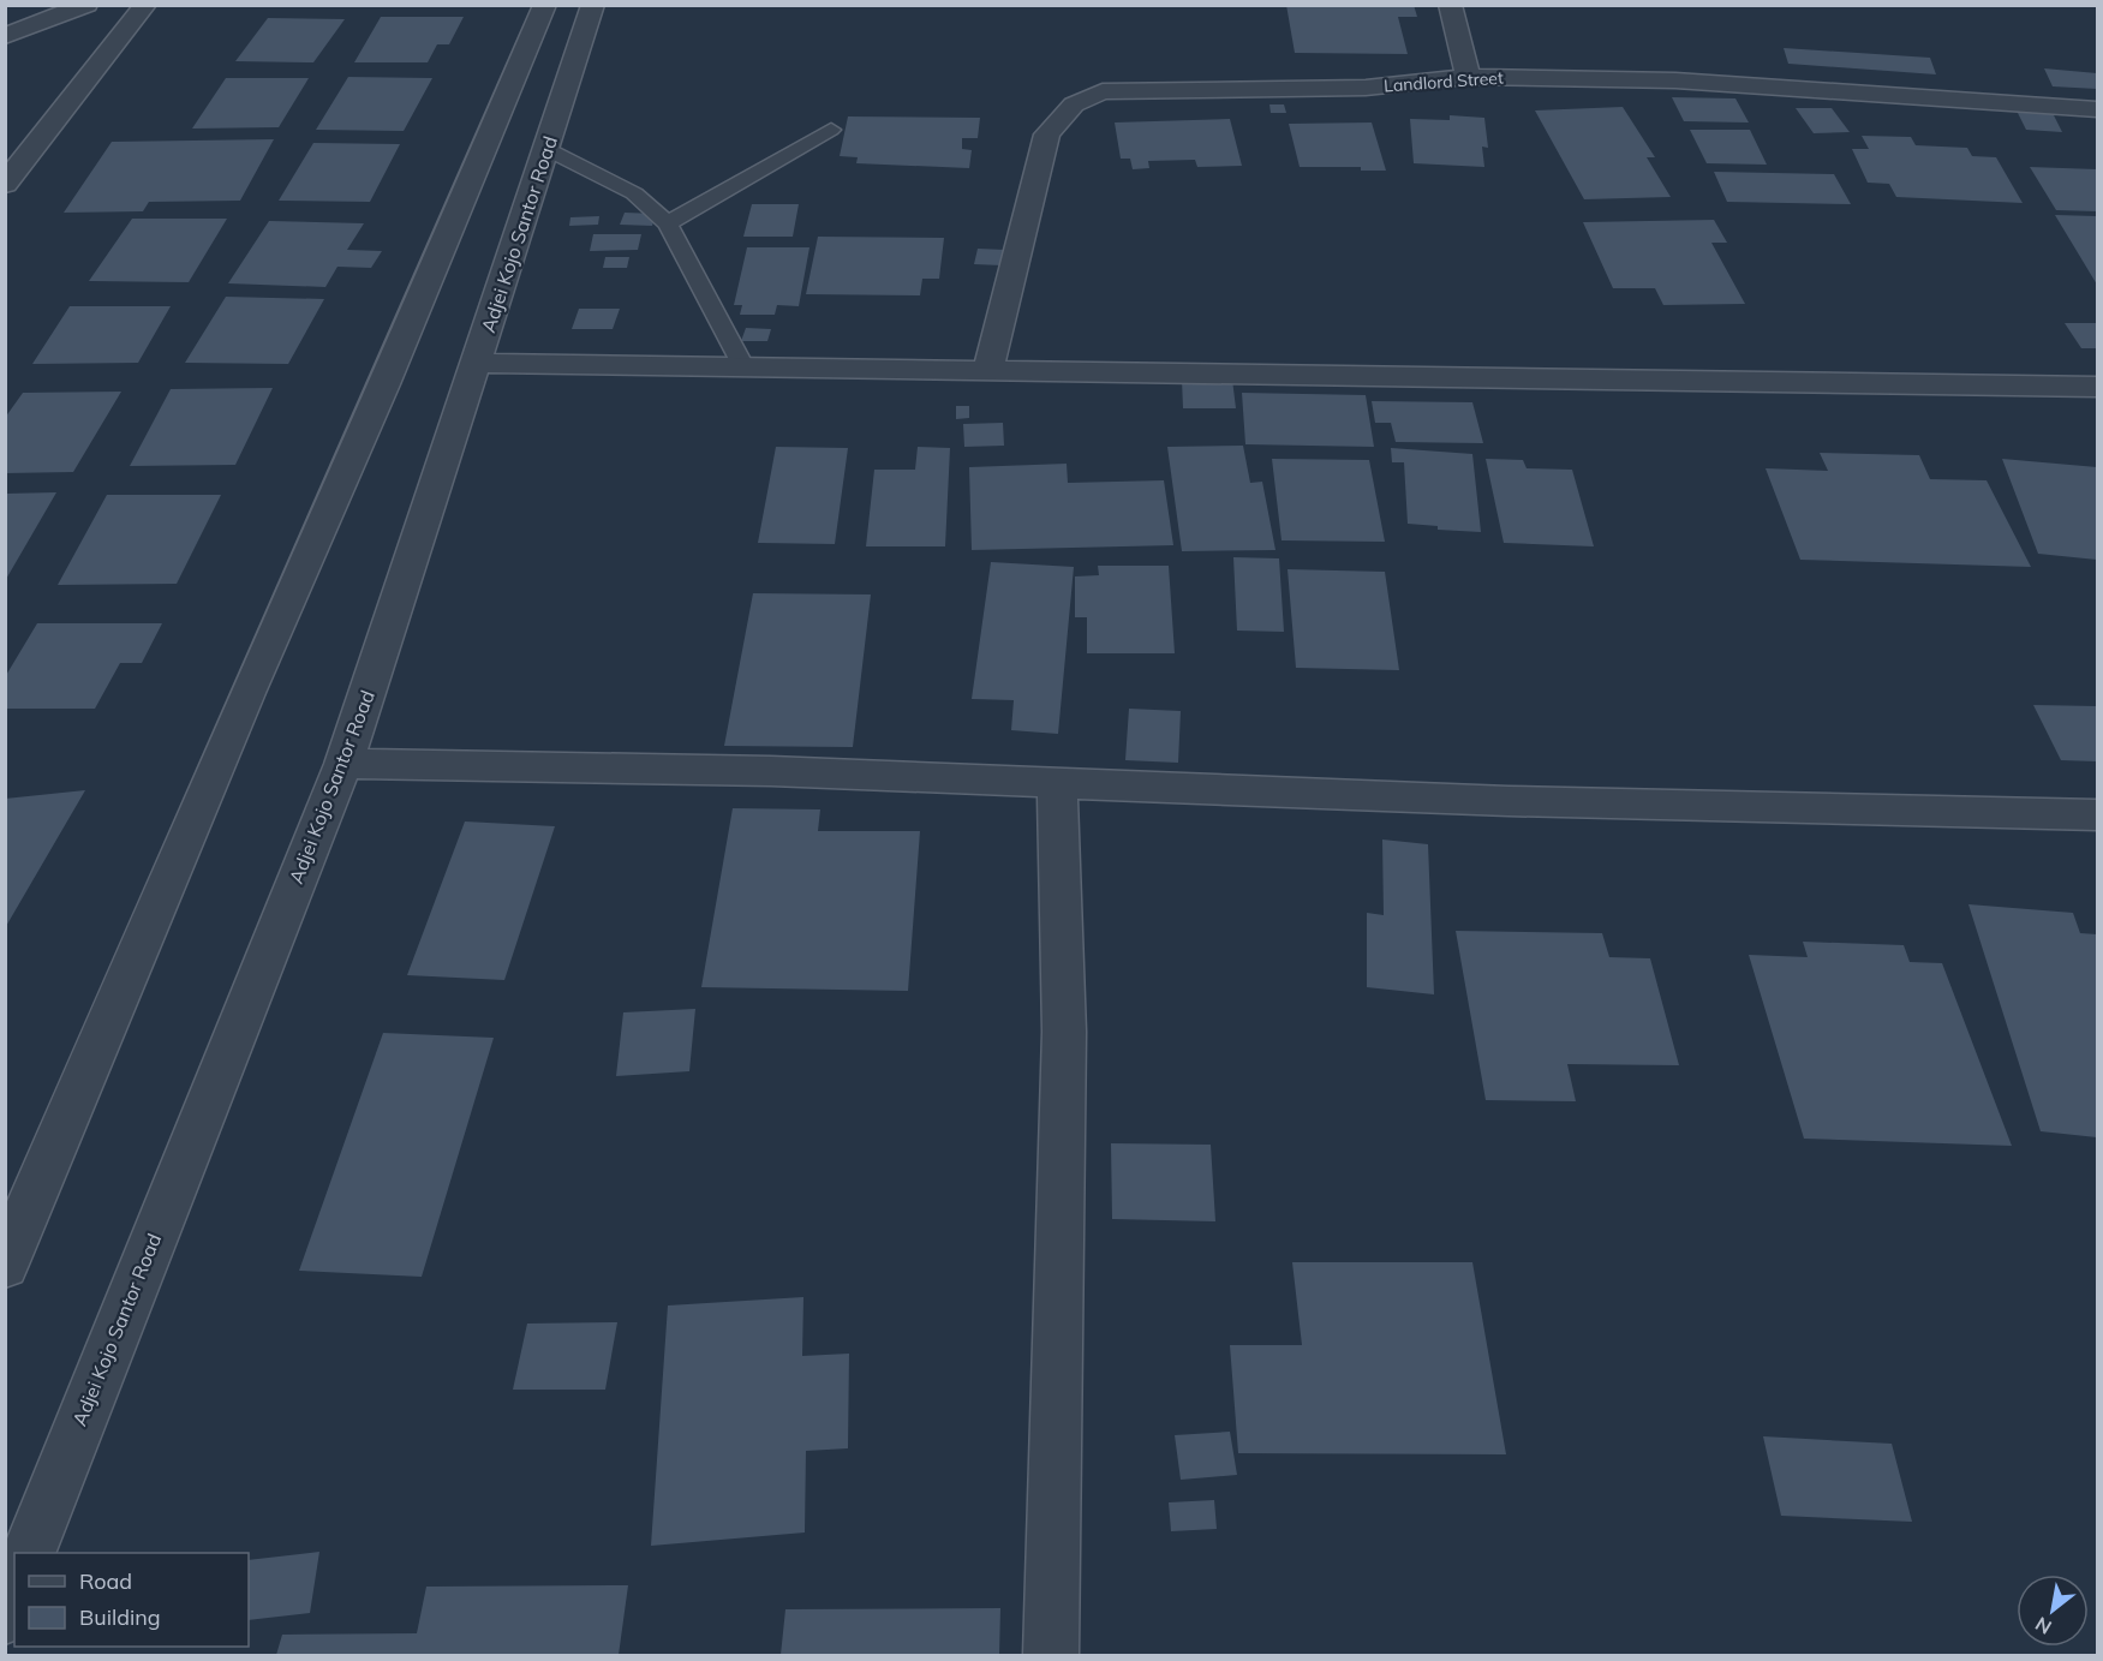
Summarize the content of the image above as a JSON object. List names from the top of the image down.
{
  "streets": {
    "street": ["Landlord Street", "Adjei Kojo Santor Road"]
  },
  "legend": ["Road", "Building"],
  "north": "bottom left"
}
